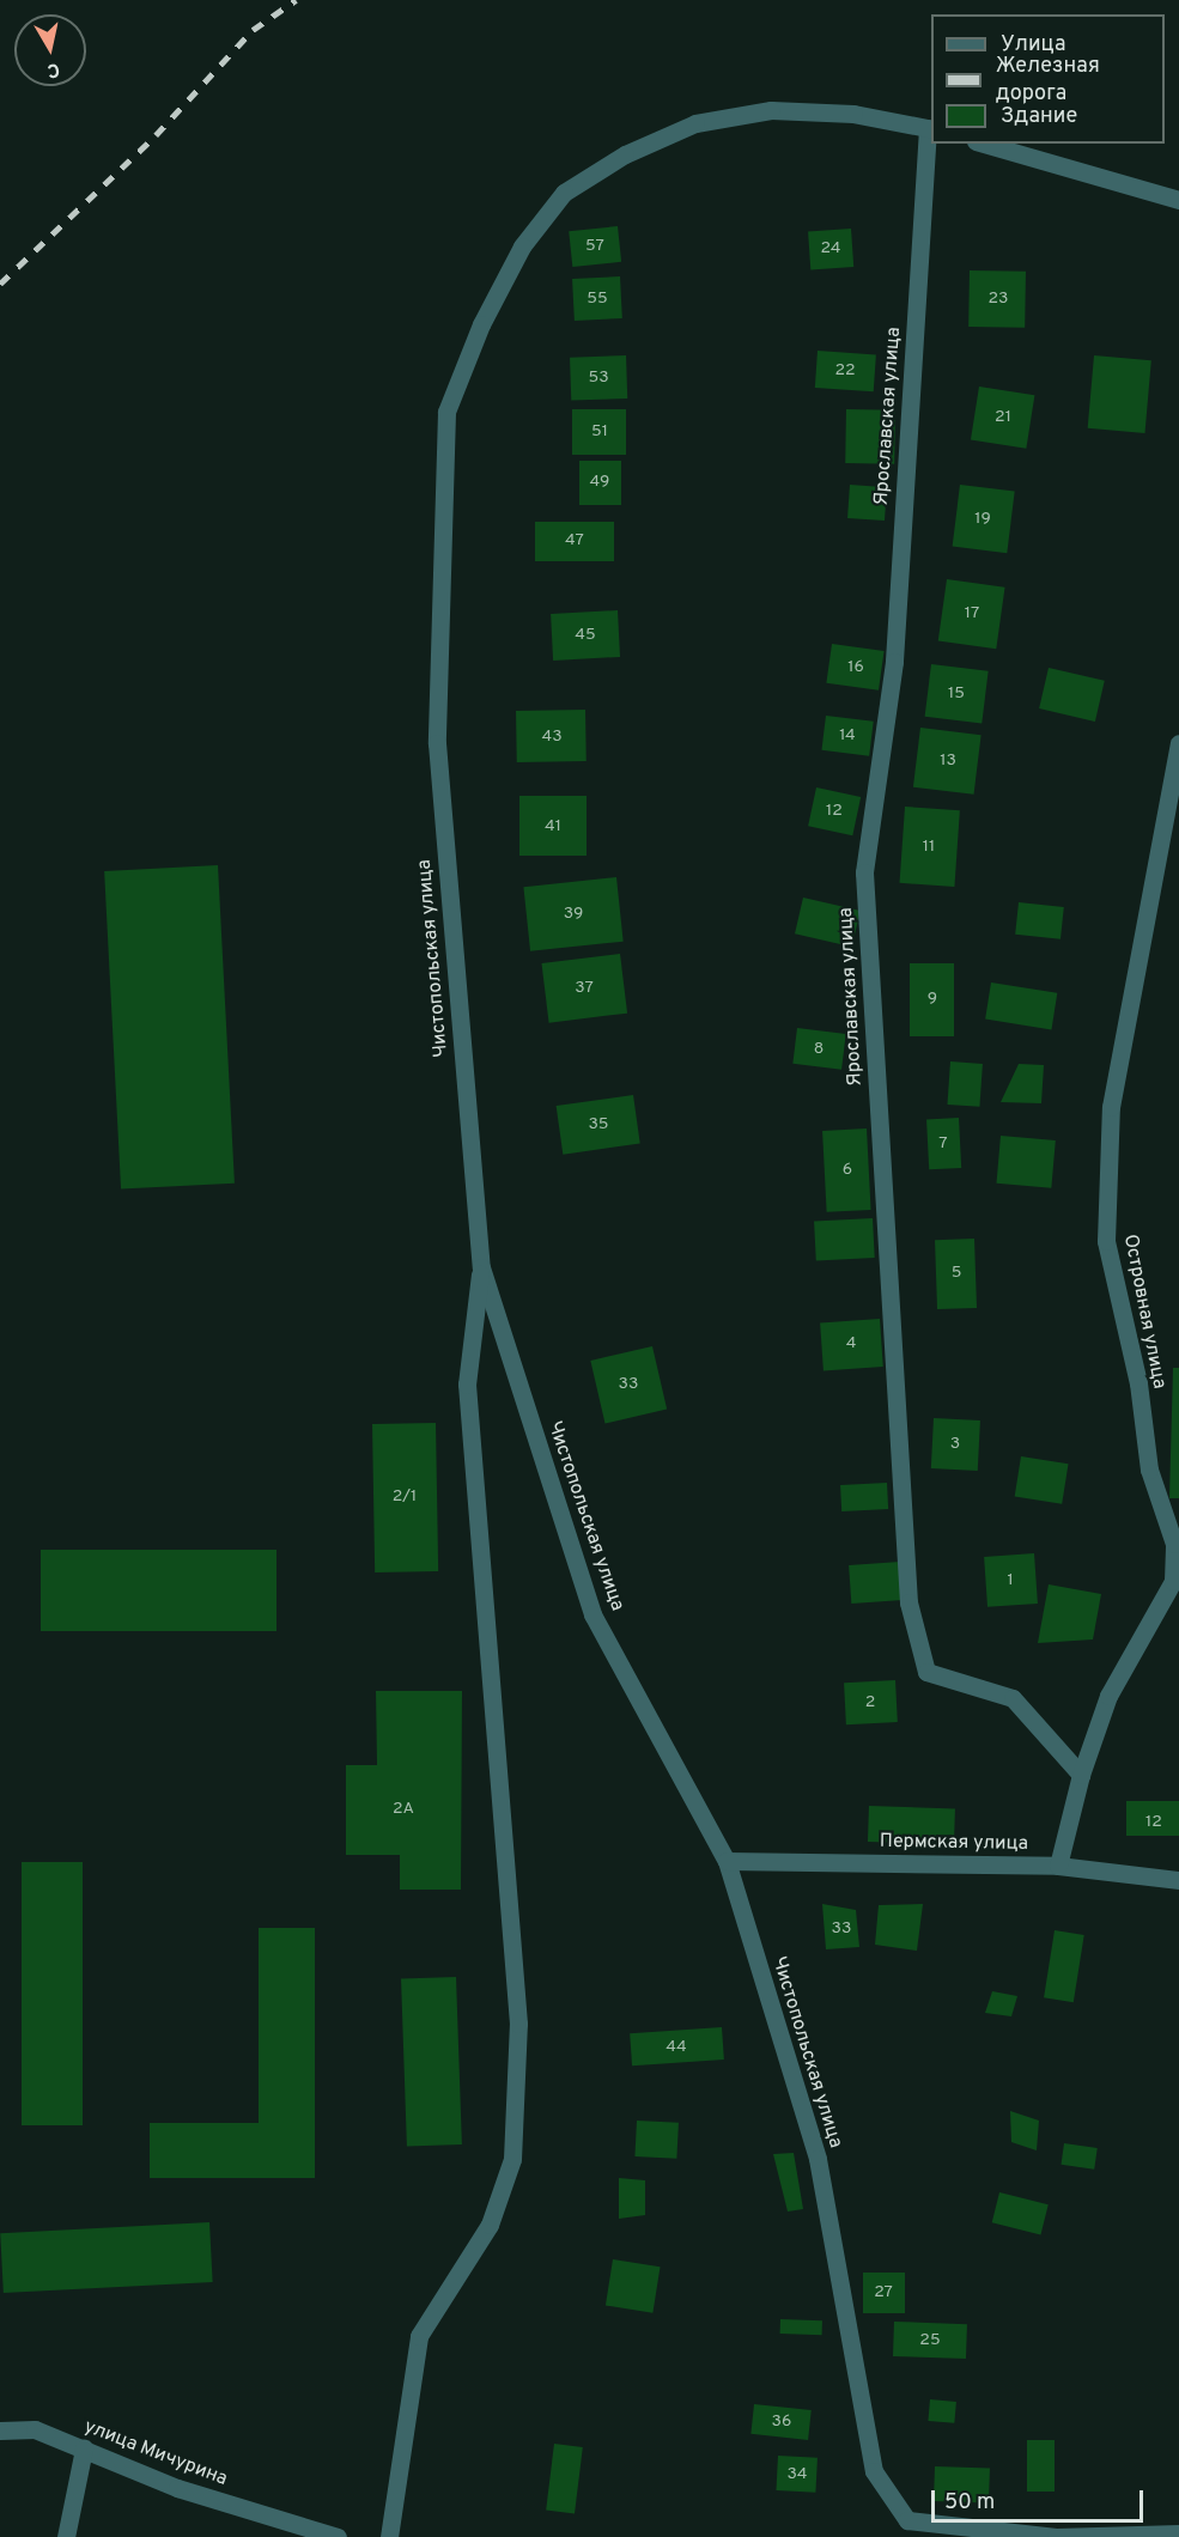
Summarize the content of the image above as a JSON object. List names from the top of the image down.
{
  "streets": {
    "street": [
      "Ярославская улица",
      "Чистопольская улица",
      "Островная улица",
      "Пермская улица",
      "улица Мичурина"
    ]
  },
  "crossings": [
    ["Ярославская улица", "Чистопольская улица"],
    ["Ярославская улица", "Островная улица"],
    ["Чистопольская улица", "Пермская улица"],
    ["Островная улица", "Пермская улица"]
  ],
  "house_numbers": [
    "57",
    "24",
    "55",
    "23",
    "22",
    "53",
    "21",
    "51",
    "49",
    "19",
    "47",
    "17",
    "45",
    "16",
    "15",
    "14",
    "43",
    "13",
    "12",
    "41",
    "11",
    "39",
    "37",
    "9",
    "8",
    "35",
    "7",
    "6",
    "5",
    "4",
    "33",
    "3",
    "2/1",
    "1",
    "2",
    "2А",
    "12",
    "33",
    "44",
    "27",
    "25",
    "36",
    "34"
  ],
  "legend": ["Улица", "Железная дорога", "Здание"],
  "scale_bar": "50 m",
  "north": "bottom"
}
